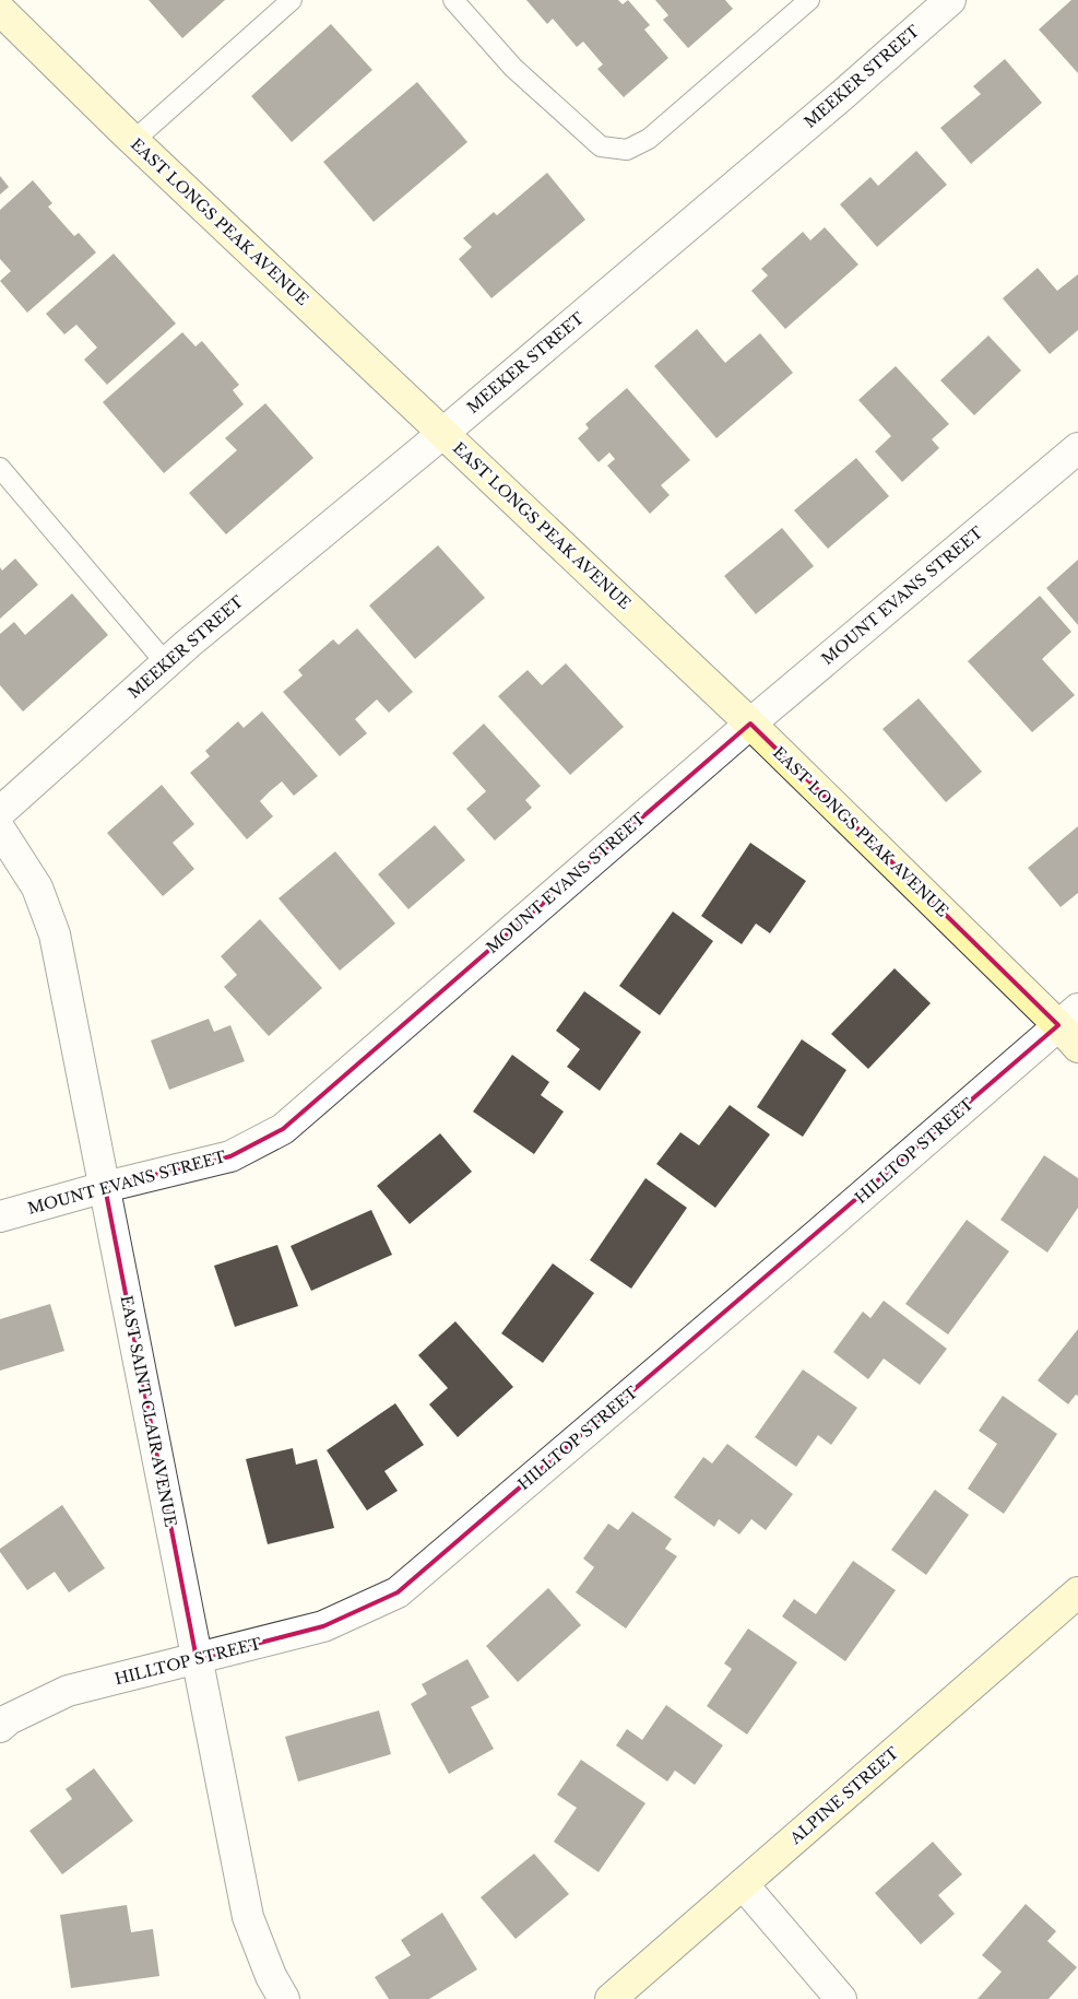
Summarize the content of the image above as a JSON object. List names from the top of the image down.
{
  "streets": {
    "street": [
      "MEEKER STREET",
      "EAST LONGS PEAK AVENUE",
      "MOUNT EVANS STREET",
      "HILLTOP STREET",
      "EAST SAINT CLAIR AVENUE",
      "ALPINE STREET"
    ]
  },
  "crossings": [
    ["MEEKER STREET", "EAST LONGS PEAK AVENUE"],
    ["EAST LONGS PEAK AVENUE", "MOUNT EVANS STREET"],
    ["EAST LONGS PEAK AVENUE", "HILLTOP STREET"],
    ["MOUNT EVANS STREET", "EAST SAINT CLAIR AVENUE"],
    ["HILLTOP STREET", "EAST SAINT CLAIR AVENUE"]
  ]
}
